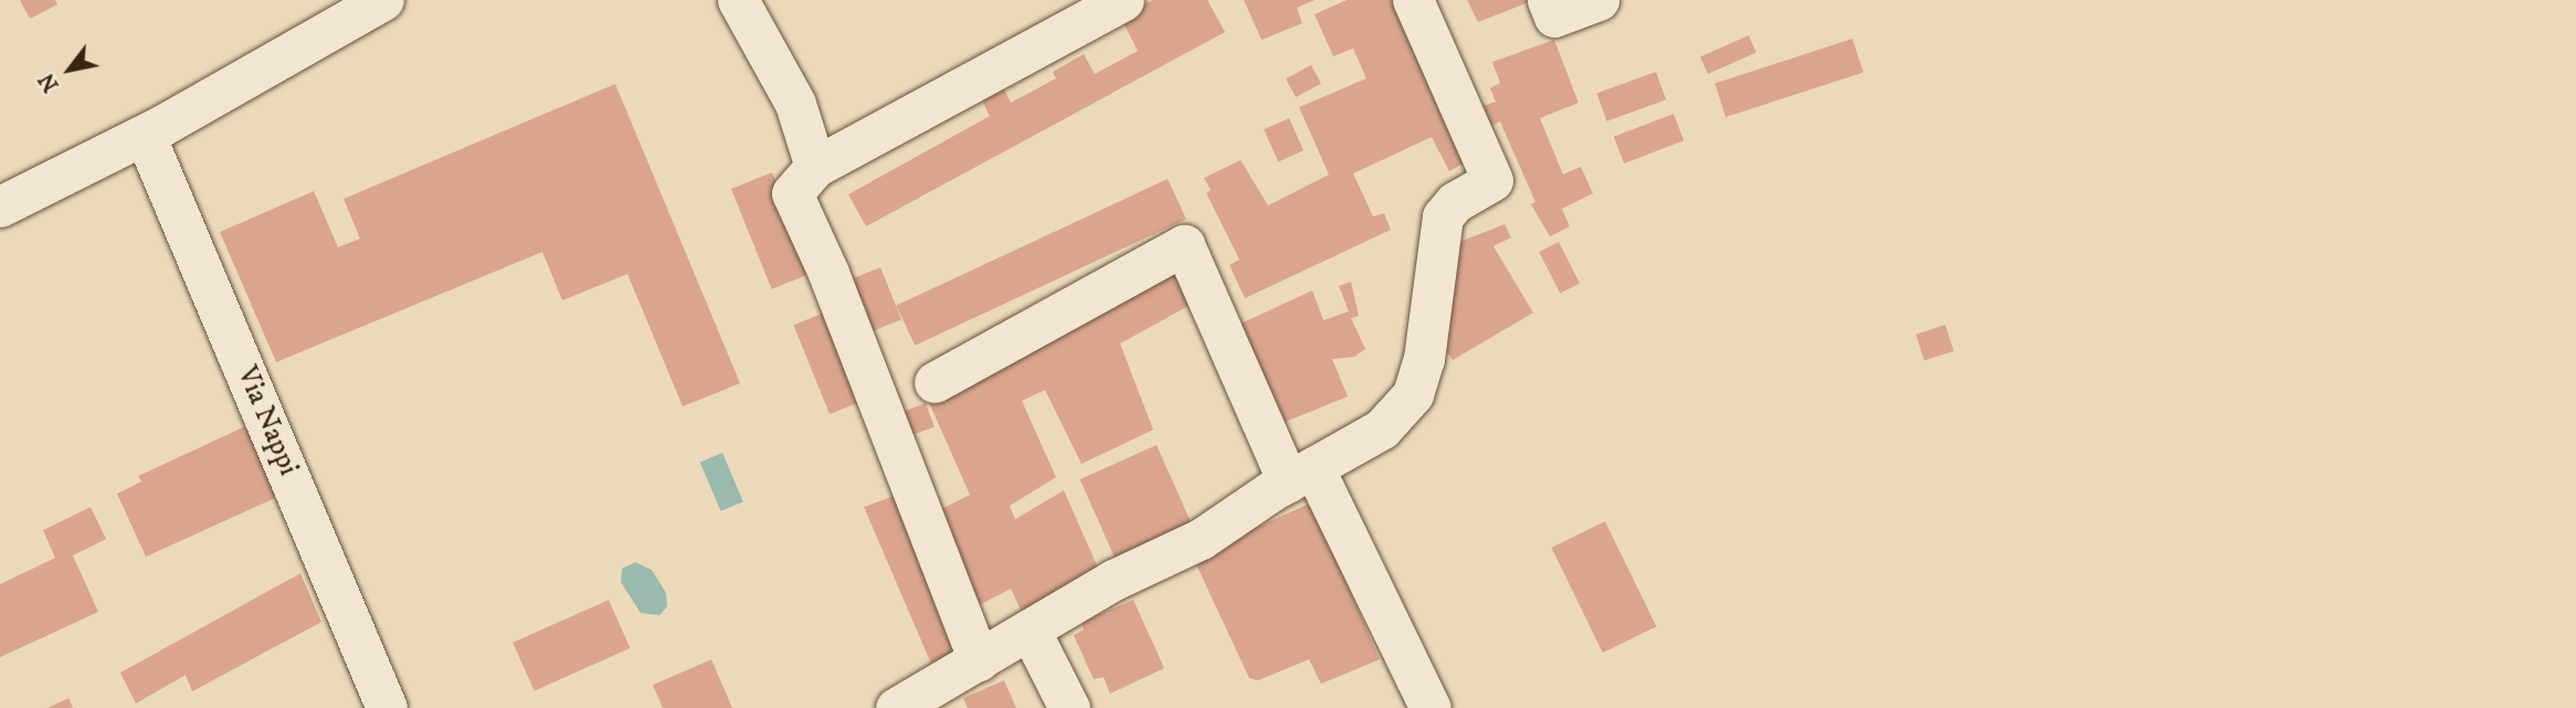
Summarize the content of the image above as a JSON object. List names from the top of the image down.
{
  "streets": {
    "street": ["Via Nappi"]
  },
  "north": "bottom left"
}
